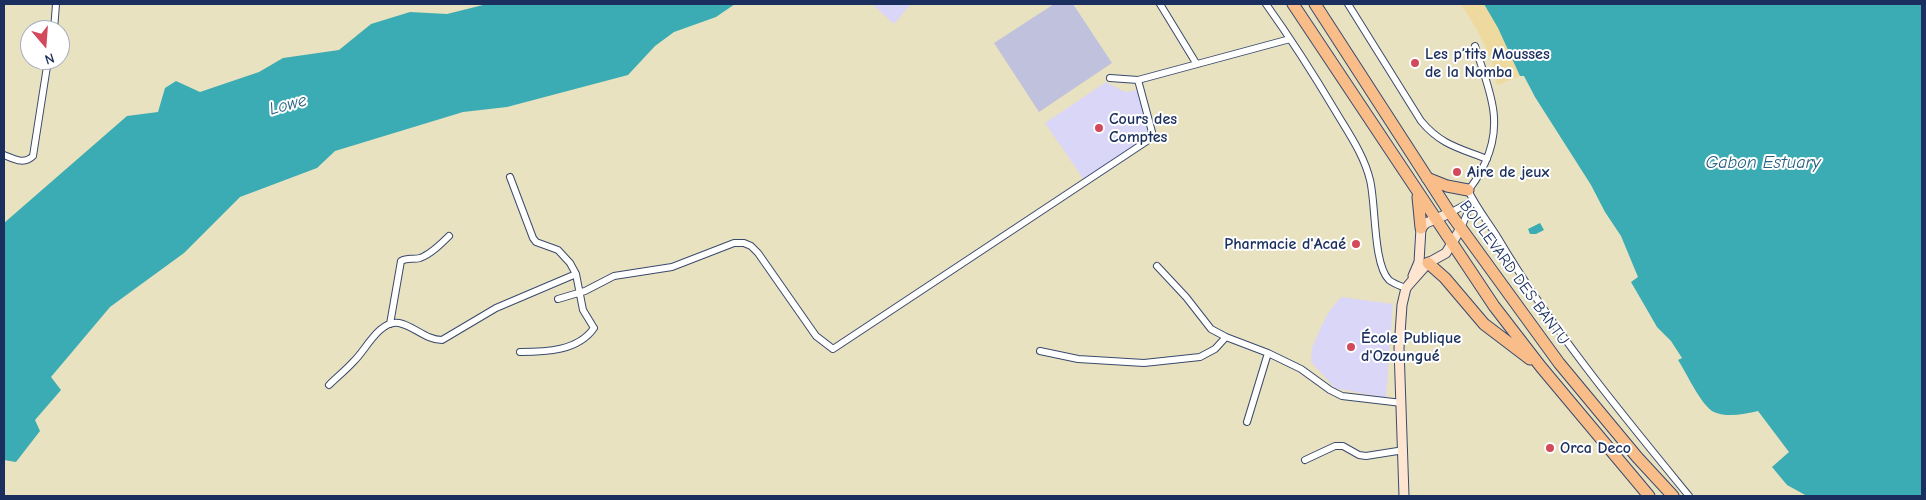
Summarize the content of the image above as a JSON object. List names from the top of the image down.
{
  "streets": {
    "highway": ["BOULEVARD DES BANTU"]
  },
  "water": ["Lowe", "Gabon Estuary"],
  "places": [
    "Les p’tits Mousses de la Nomba",
    "Cours des Comptes",
    "Aire de jeux",
    "Pharmacie d'Acaé",
    "École Publique d'Ozoungué",
    "Orca Deco"
  ],
  "north": "bottom"
}
